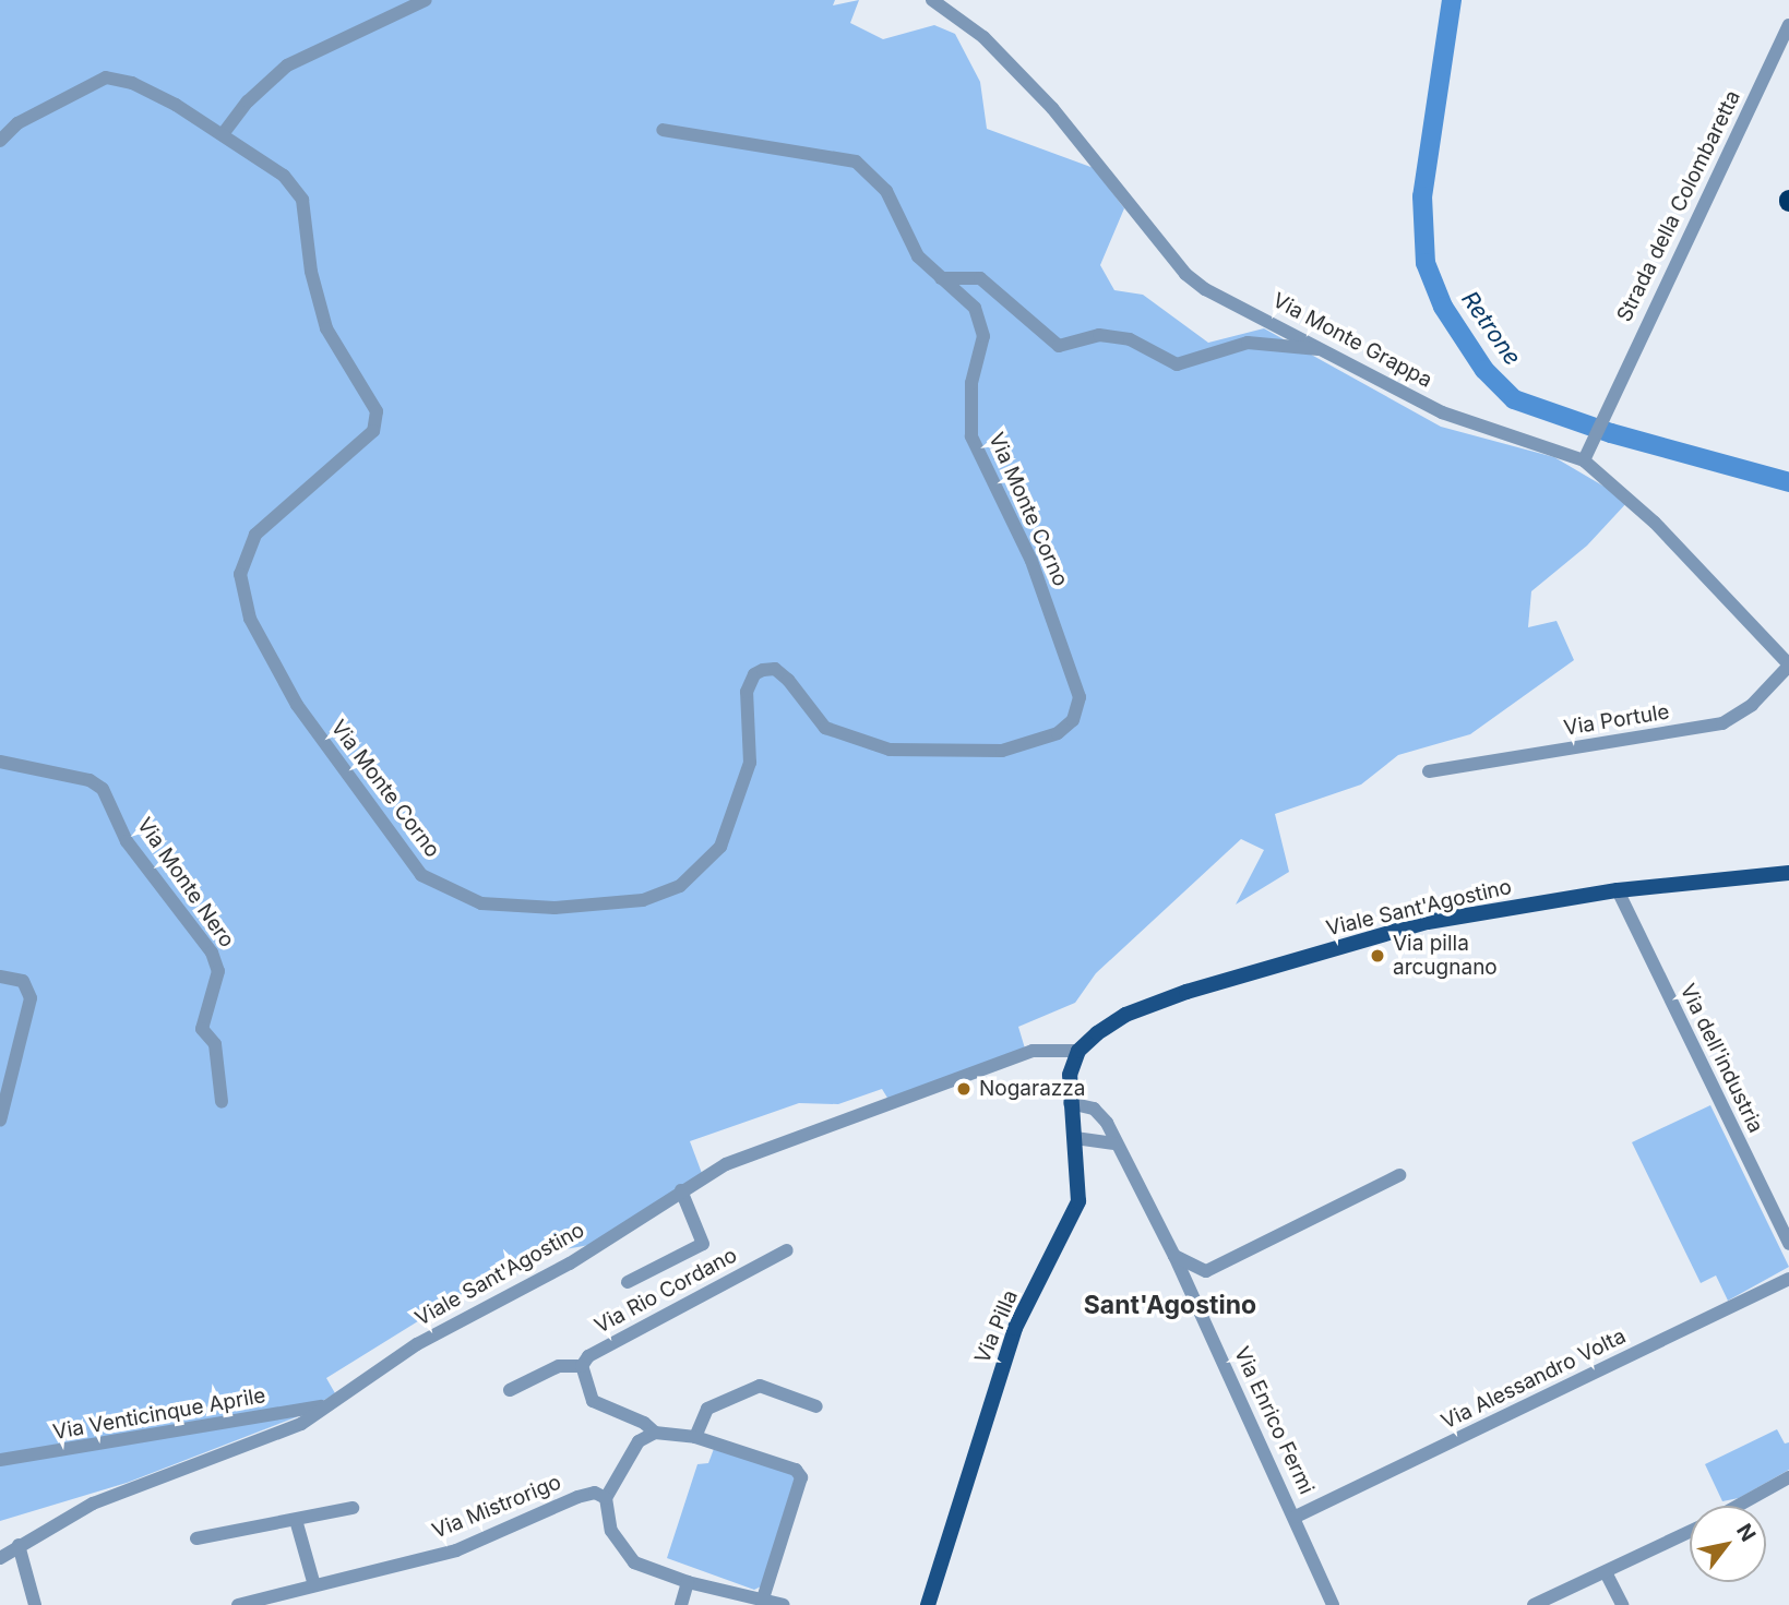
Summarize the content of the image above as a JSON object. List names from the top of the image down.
{
  "streets": {
    "main road": ["Viale Sant'Agostino", "Via Pilla"],
    "street": [
      "Strada della Colombaretta",
      "Via Monte Grappa",
      "Via Monte Corno",
      "Via Portule",
      "Via Monte Nero",
      "Via dell'industria",
      "Via Rio Cordano",
      "Via Alessandro Volta",
      "Via Venticinque Aprile",
      "Via Enrico Fermi",
      "Via Mistrorigo"
    ]
  },
  "crossings": [
    ["Strada della Colombaretta", "Via Monte Grappa"],
    ["Via Monte Grappa", "Via Portule"],
    ["Viale Sant'Agostino", "Via dell'industria"],
    ["Viale Sant'Agostino", "Via Pilla"],
    ["Viale Sant'Agostino", "Via Venticinque Aprile"],
    ["Via Pilla", "Via Enrico Fermi"],
    ["Via Alessandro Volta", "Via Enrico Fermi"]
  ],
  "districts": ["Sant'Agostino"],
  "water": ["Retrone"],
  "places": ["Via pilla arcugnano", "Nogarazza"],
  "north": "top right"
}
